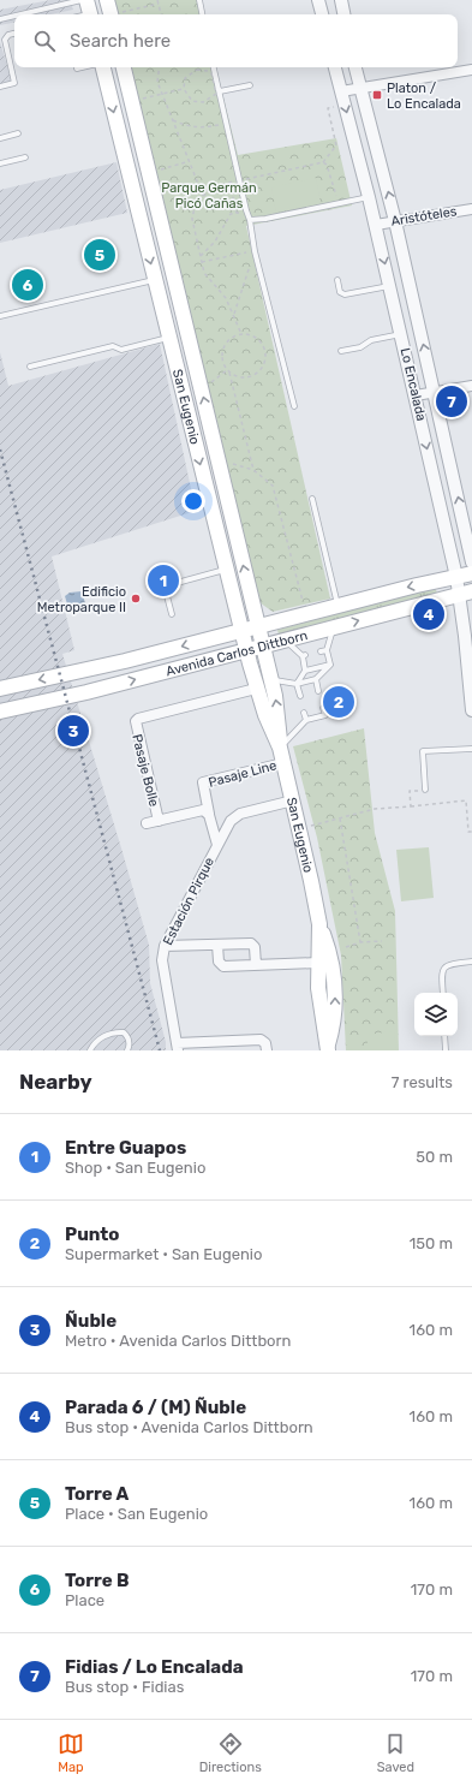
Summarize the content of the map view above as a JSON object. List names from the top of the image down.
{
  "streets": {
    "main road": ["San Eugenio", "Avenida Carlos Dittborn"],
    "street": [
      "Aristóteles",
      "Lo Encalada",
      "Pasaje Bolle",
      "Pasaje Line",
      "Estación Pirque"
    ]
  },
  "crossings": [
    ["Aristóteles", "Lo Encalada"],
    ["Lo Encalada", "Avenida Carlos Dittborn"],
    ["San Eugenio", "Avenida Carlos Dittborn"],
    ["San Eugenio", "Pasaje Bolle"],
    ["San Eugenio", "Pasaje Line"],
    ["San Eugenio", "Estación Pirque"],
    ["Pasaje Line", "Estación Pirque"]
  ],
  "parks": ["Parque Germán Picó Cañas"],
  "places": {
    "transit": ["Platon / Lo Encalada"],
    "other": ["Edificio Metroparque II"]
  },
  "page": {
    "search": "Search here",
    "pins": [
      "5",
      "6",
      "7",
      "1",
      "4",
      "2",
      "3"
    ],
    "heading": ["Nearby", "7 results"],
    "list": [
      {
        "mark": "1",
        "name": "Entre Guapos",
        "note": "Shop · San Eugenio",
        "value": "50 m"
      },
      {
        "mark": "2",
        "name": "Punto",
        "note": "Supermarket · San Eugenio",
        "value": "150 m"
      },
      {
        "mark": "3",
        "name": "Ñuble",
        "note": "Metro · Avenida Carlos Dittborn",
        "value": "160 m"
      },
      {
        "mark": "4",
        "name": "Parada 6 / (M) Ñuble",
        "note": "Bus stop · Avenida Carlos Dittborn",
        "value": "160 m"
      },
      {
        "mark": "5",
        "name": "Torre A",
        "note": "Place · San Eugenio",
        "value": "160 m"
      },
      {
        "mark": "6",
        "name": "Torre B",
        "note": "Place",
        "value": "170 m"
      },
      {
        "mark": "7",
        "name": "Fidias / Lo Encalada",
        "note": "Bus stop · Fidias",
        "value": "170 m"
      }
    ],
    "nav": ["Map", "Directions", "Saved"]
  }
}
